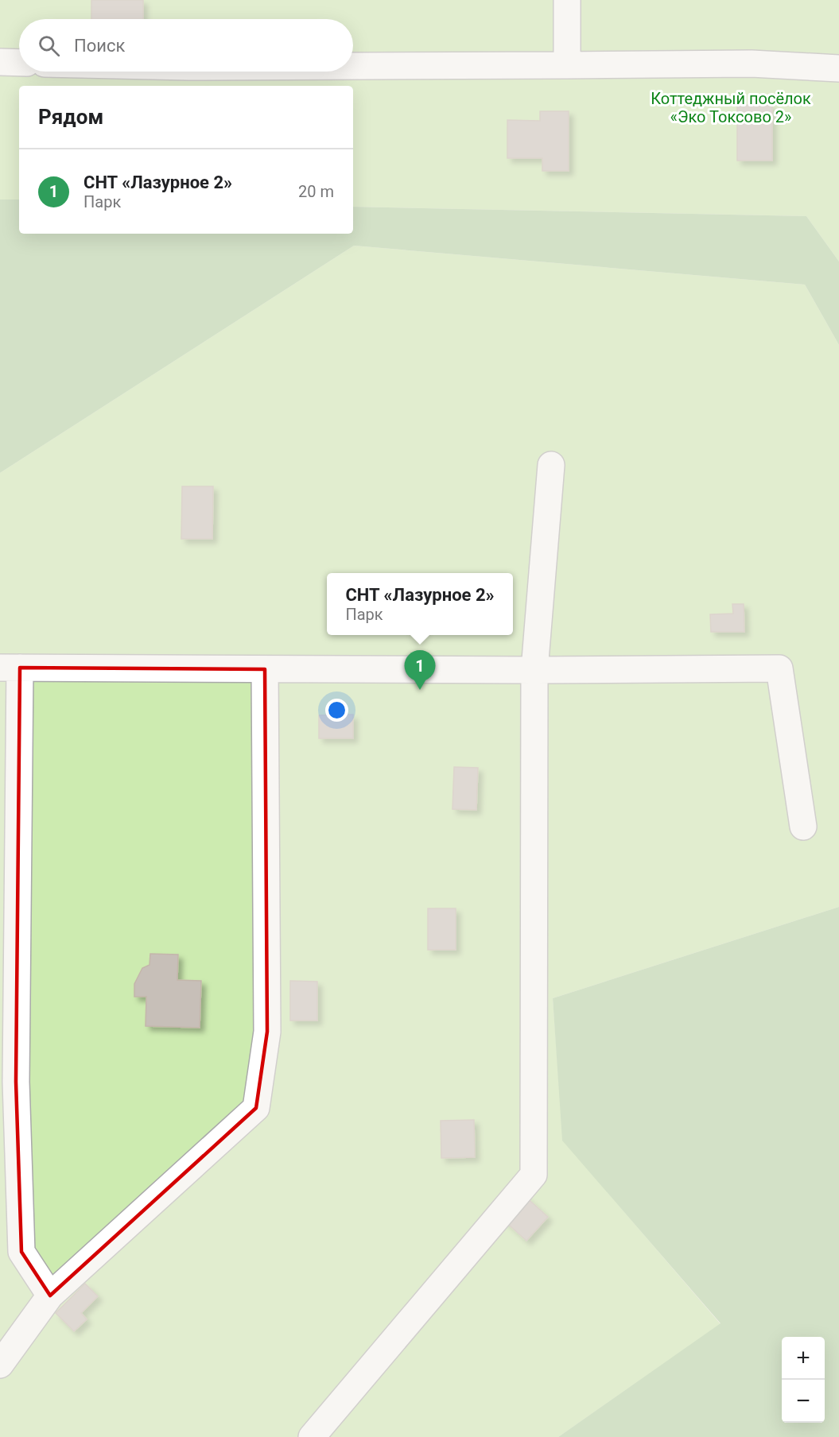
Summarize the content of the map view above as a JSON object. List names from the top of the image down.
{
  "parks": ["Коттеджный посёлок «Эко Токсово 2»"],
  "page": {
    "search": "Поиск",
    "heading": "Рядом",
    "list": [
      {
        "mark": "1",
        "name": "СНТ «Лазурное 2»",
        "note": "Парк",
        "value": "20 m"
      }
    ],
    "popup": ["СНТ «Лазурное 2»", "Парк"],
    "pins": "1",
    "map_buttons": ["+", "−"]
  }
}
